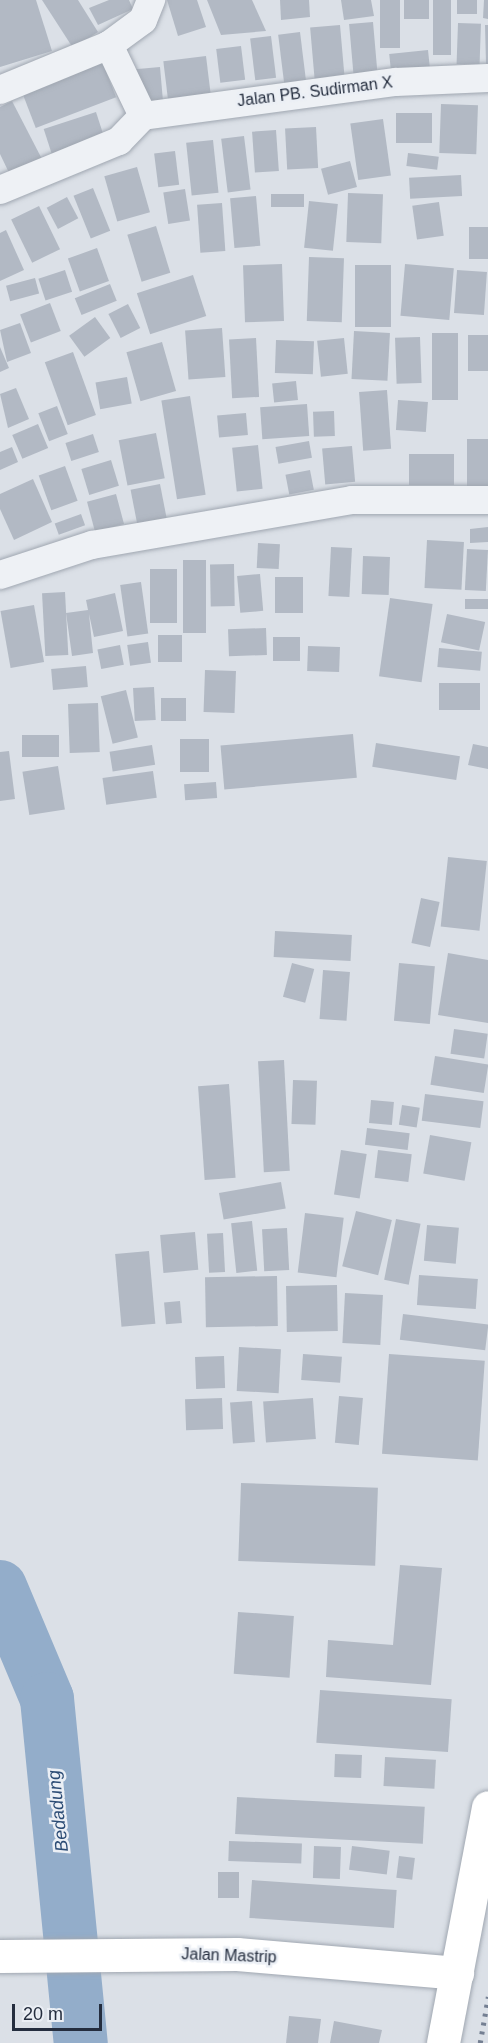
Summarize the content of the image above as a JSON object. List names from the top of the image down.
{
  "streets": {
    "main road": ["Jalan Mastrip"],
    "street": ["Jalan PB. Sudirman X"]
  },
  "water": ["Bedadung"],
  "scale_bar": "20 m"
}
